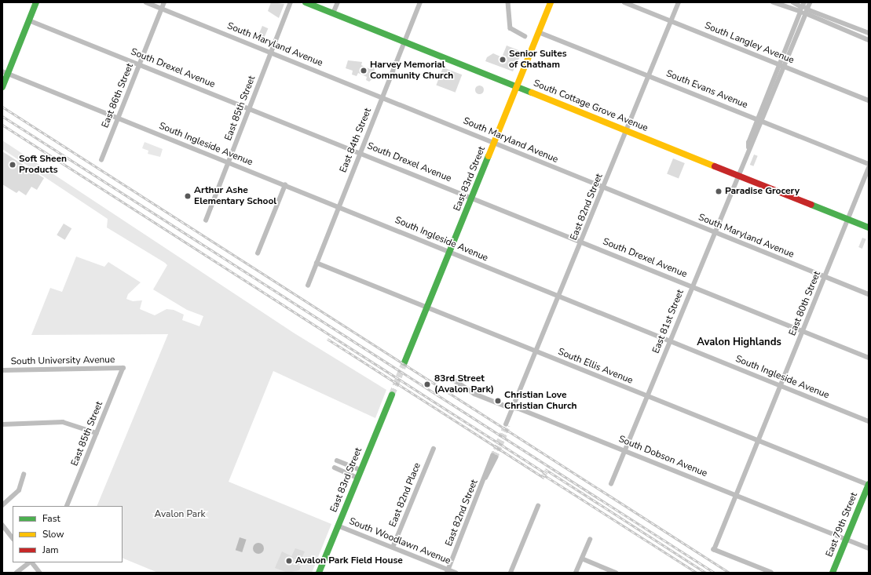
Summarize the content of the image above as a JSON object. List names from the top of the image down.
{
  "streets": {
    "main road": ["South Cottage Grove Avenue", "East 83rd Street", "East 79th Street"],
    "street": [
      "South Langley Avenue",
      "South Maryland Avenue",
      "South Drexel Avenue",
      "South Evans Avenue",
      "East 86th Street",
      "East 85th Street",
      "East 84th Street",
      "South Ingleside Avenue",
      "East 82nd Street",
      "East 80th Street",
      "East 81st Street",
      "South University Avenue",
      "South Ellis Avenue",
      "South Dobson Avenue",
      "East 82nd Place",
      "South Woodlawn Avenue"
    ]
  },
  "crossings": [
    ["South Langley Avenue", "East 82nd Street"],
    ["South Langley Avenue", "East 81st Street"],
    ["South Maryland Avenue", "East 86th Street"],
    ["South Maryland Avenue", "East 85th Street"],
    ["South Maryland Avenue", "East 84th Street"],
    ["South Maryland Avenue", "East 83rd Street"],
    ["South Maryland Avenue", "East 82nd Street"],
    ["South Maryland Avenue", "East 80th Street"],
    ["South Maryland Avenue", "East 81st Street"],
    ["South Drexel Avenue", "East 86th Street"],
    ["South Drexel Avenue", "East 85th Street"],
    ["South Drexel Avenue", "East 84th Street"],
    ["South Drexel Avenue", "East 83rd Street"],
    ["South Drexel Avenue", "East 82nd Street"],
    ["South Drexel Avenue", "East 80th Street"],
    ["South Drexel Avenue", "East 81st Street"],
    ["South Evans Avenue", "East 83rd Street"],
    ["South Evans Avenue", "East 82nd Street"],
    ["South Evans Avenue", "East 81st Street"],
    ["East 86th Street", "South Ingleside Avenue"],
    ["South Cottage Grove Avenue", "East 84th Street"],
    ["South Cottage Grove Avenue", "East 83rd Street"],
    ["South Cottage Grove Avenue", "East 82nd Street"],
    ["South Cottage Grove Avenue", "East 80th Street"],
    ["South Cottage Grove Avenue", "East 81st Street"],
    ["East 85th Street", "South Ingleside Avenue"],
    ["East 85th Street", "South University Avenue"],
    ["East 84th Street", "South Ingleside Avenue"],
    ["East 84th Street", "South Ellis Avenue"],
    ["South Ingleside Avenue", "East 83rd Street"],
    ["South Ingleside Avenue", "East 82nd Street"],
    ["South Ingleside Avenue", "East 80th Street"],
    ["South Ingleside Avenue", "East 81st Street"],
    ["East 83rd Street", "South Ellis Avenue"],
    ["East 83rd Street", "South Woodlawn Avenue"],
    ["East 82nd Street", "South Ellis Avenue"],
    ["East 82nd Street", "South Dobson Avenue"],
    ["East 82nd Street", "South Woodlawn Avenue"],
    ["East 80th Street", "South Ellis Avenue"],
    ["East 80th Street", "South Dobson Avenue"],
    ["East 81st Street", "South Ellis Avenue"],
    ["East 81st Street", "South Dobson Avenue"],
    ["South Ellis Avenue", "East 79th Street"],
    ["South Dobson Avenue", "East 79th Street"],
    ["East 82nd Place", "South Woodlawn Avenue"]
  ],
  "districts": ["Avalon Highlands"],
  "parks": ["Avalon Park"],
  "places": [
    "Senior Suites of Chatham",
    "Harvey Memorial Community Church",
    "Soft Sheen Products",
    "Paradise Grocery",
    "Arthur Ashe Elementary School",
    "83rd Street (Avalon Park)",
    "Christian Love Christian Church",
    "Avalon Park Field House"
  ],
  "legend": ["Fast", "Slow", "Jam"]
}
